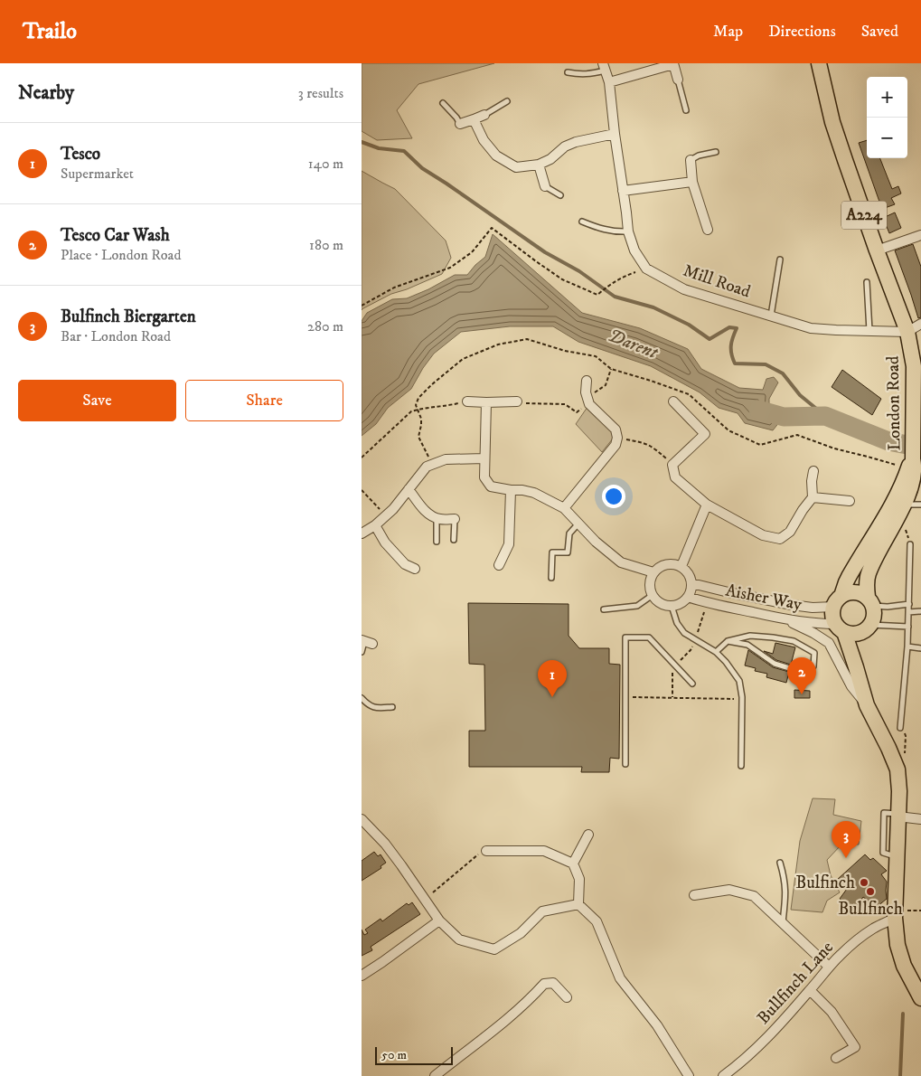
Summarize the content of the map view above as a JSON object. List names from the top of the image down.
{
  "streets": {
    "main road": ["A224", "London Road"],
    "street": ["Mill Road", "Aisher Way", "Bullfinch Lane"]
  },
  "crossings": [
    ["Mill Road", "London Road"],
    ["London Road", "Aisher Way"],
    ["London Road", "Bullfinch Lane"]
  ],
  "water": ["Darent"],
  "places": ["Bulfinch", "Bullfinch"],
  "scale_bar": "50 m",
  "page": {
    "header": "Trailo",
    "nav": ["Map", "Directions", "Saved"],
    "heading": ["Nearby", "3 results"],
    "map_buttons": ["+", "−"],
    "list": [
      {
        "mark": "1",
        "name": "Tesco",
        "note": "Supermarket",
        "value": "140 m"
      },
      {
        "mark": "2",
        "name": "Tesco Car Wash",
        "note": "Place · London Road",
        "value": "180 m"
      },
      {
        "mark": "3",
        "name": "Bulfinch Biergarten",
        "note": "Bar · London Road",
        "value": "280 m"
      }
    ],
    "buttons": ["Save", "Share"],
    "pins": ["2", "1", "3"],
    "scale": "50 m"
  }
}
